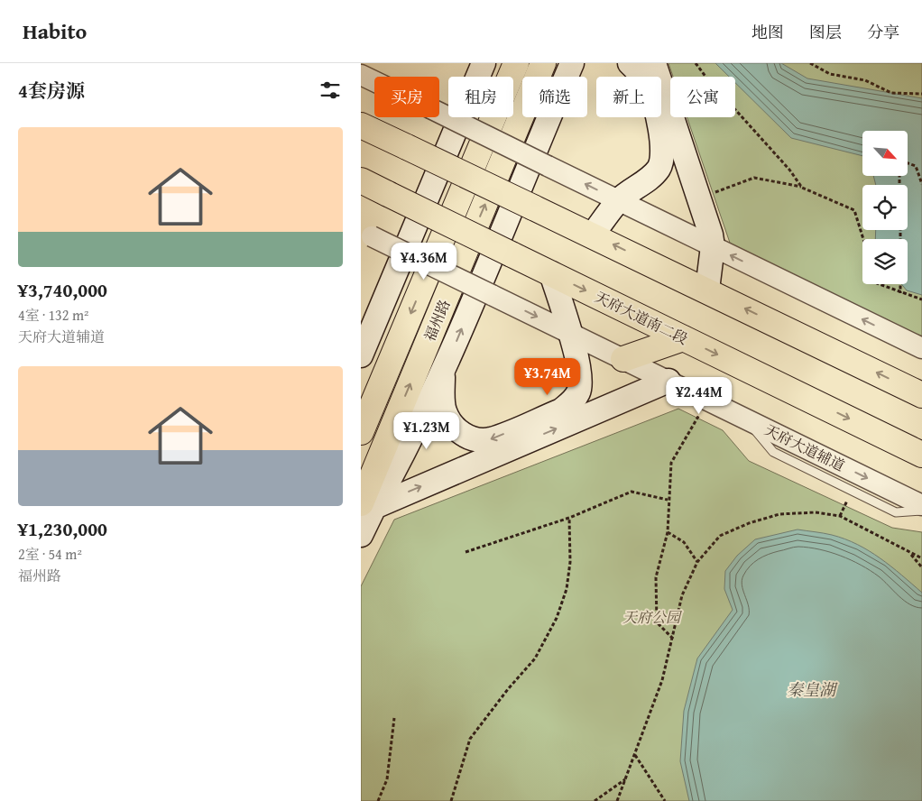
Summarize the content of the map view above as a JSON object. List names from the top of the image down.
{
  "streets": {
    "main road": ["天府大道南二段", "福州路"],
    "street": ["天府大道辅道"]
  },
  "water": ["秦皇湖"],
  "parks": ["天府公园"],
  "north": "bottom right",
  "page": {
    "header": "Habito",
    "nav": ["地图", "图层", "分享"],
    "heading": "4套房源",
    "chip": [
      "买房",
      "租房",
      "筛选",
      "新上",
      "公寓"
    ],
    "list": [
      {
        "name": "¥3,740,000",
        "note": "4室 · 132 m² · 天府大道辅道"
      },
      {
        "name": "¥1,230,000",
        "note": "2室 · 54 m² · 福州路"
      }
    ],
    "price": [
      "¥4.36M",
      "¥3.74M",
      "¥2.44M",
      "¥1.23M"
    ]
  }
}
